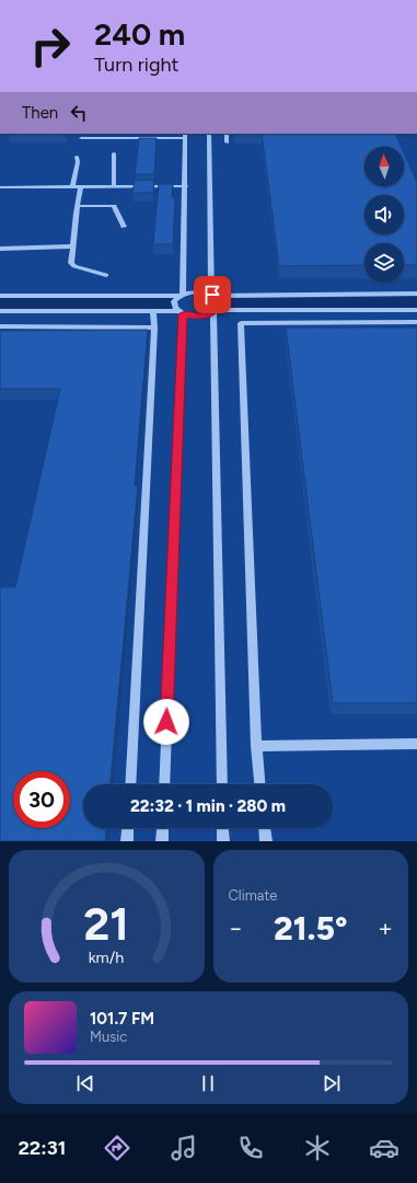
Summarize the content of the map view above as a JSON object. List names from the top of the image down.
{
  "north": "top",
  "page": {
    "turn": ["240 m", "Turn right"],
    "then": "Then",
    "limit": "30",
    "trip": "22:32 · 1 min · 280 m",
    "tile": "Climate",
    "heat": ["−", "21.5°", "+"],
    "song": ["101.7 FM", "Music"],
    "tabs": "22:31",
    "gauge": ["21", "km/h"]
  }
}
